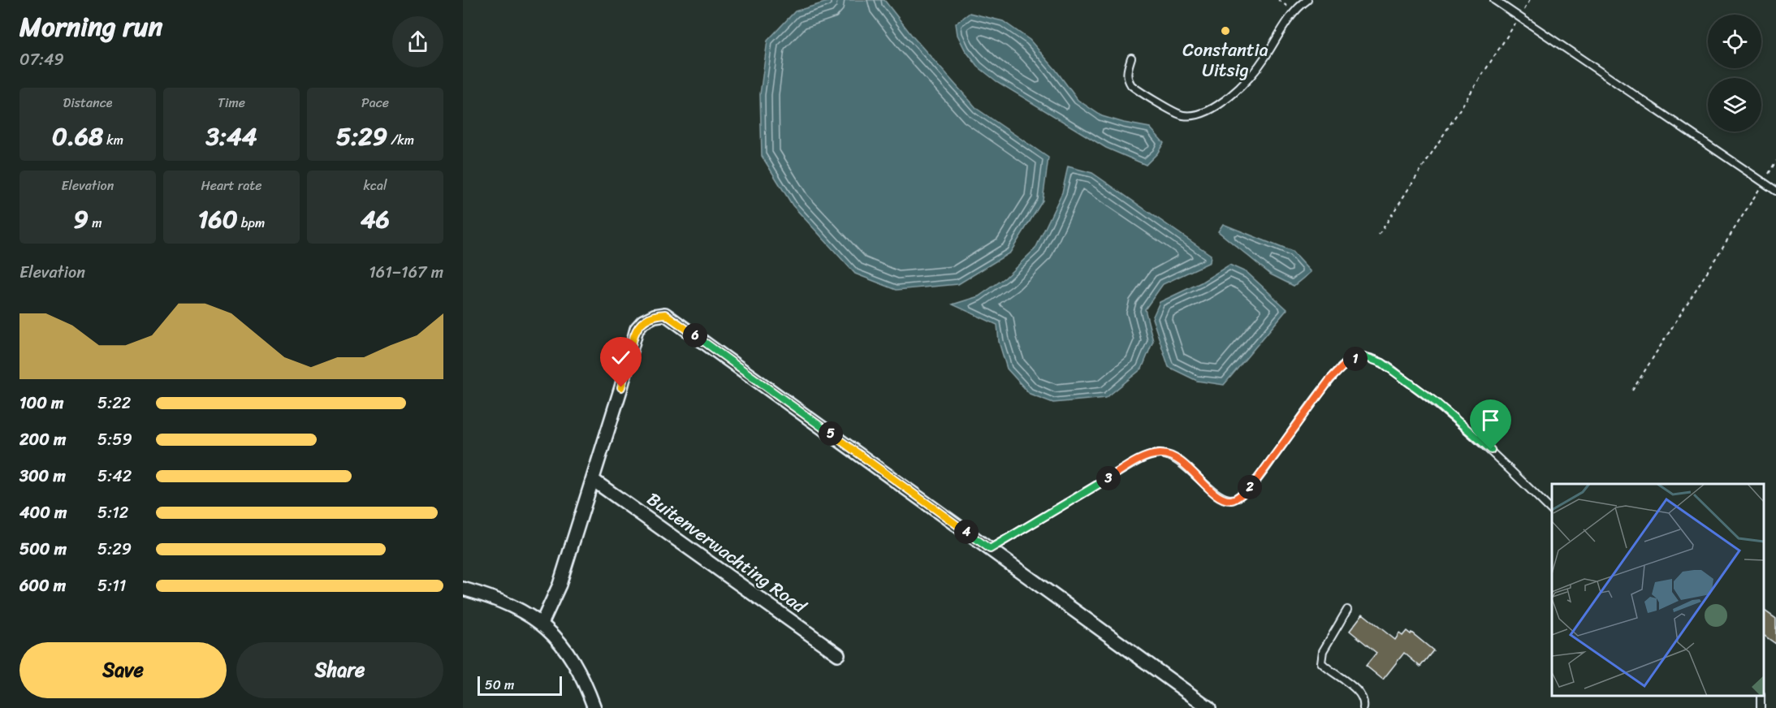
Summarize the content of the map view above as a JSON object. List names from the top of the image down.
{
  "streets": {
    "street": ["Buitenverwachting Road"]
  },
  "places": ["Constantia Uitsig"],
  "scale_bar": "50 m",
  "page": {
    "heading": ["Morning run", "07:49"],
    "stats": [
      ["Distance", "0.68 km"],
      ["Time", "3:44"],
      ["Pace", "5:29 /km"],
      ["Elevation", "9 m"],
      ["Heart rate", "160 bpm"],
      ["kcal", "46"]
    ],
    "chart": ["Elevation", "161–167 m"],
    "pins": [
      "6",
      "1",
      "5",
      "3",
      "2",
      "4"
    ],
    "list": [
      {
        "name": "100 m",
        "note": "5:22"
      },
      {
        "name": "200 m",
        "note": "5:59"
      },
      {
        "name": "300 m",
        "note": "5:42"
      },
      {
        "name": "400 m",
        "note": "5:12"
      },
      {
        "name": "500 m",
        "note": "5:29"
      },
      {
        "name": "600 m",
        "note": "5:11"
      }
    ],
    "buttons": ["Save", "Share"],
    "scale": "50 m"
  }
}
